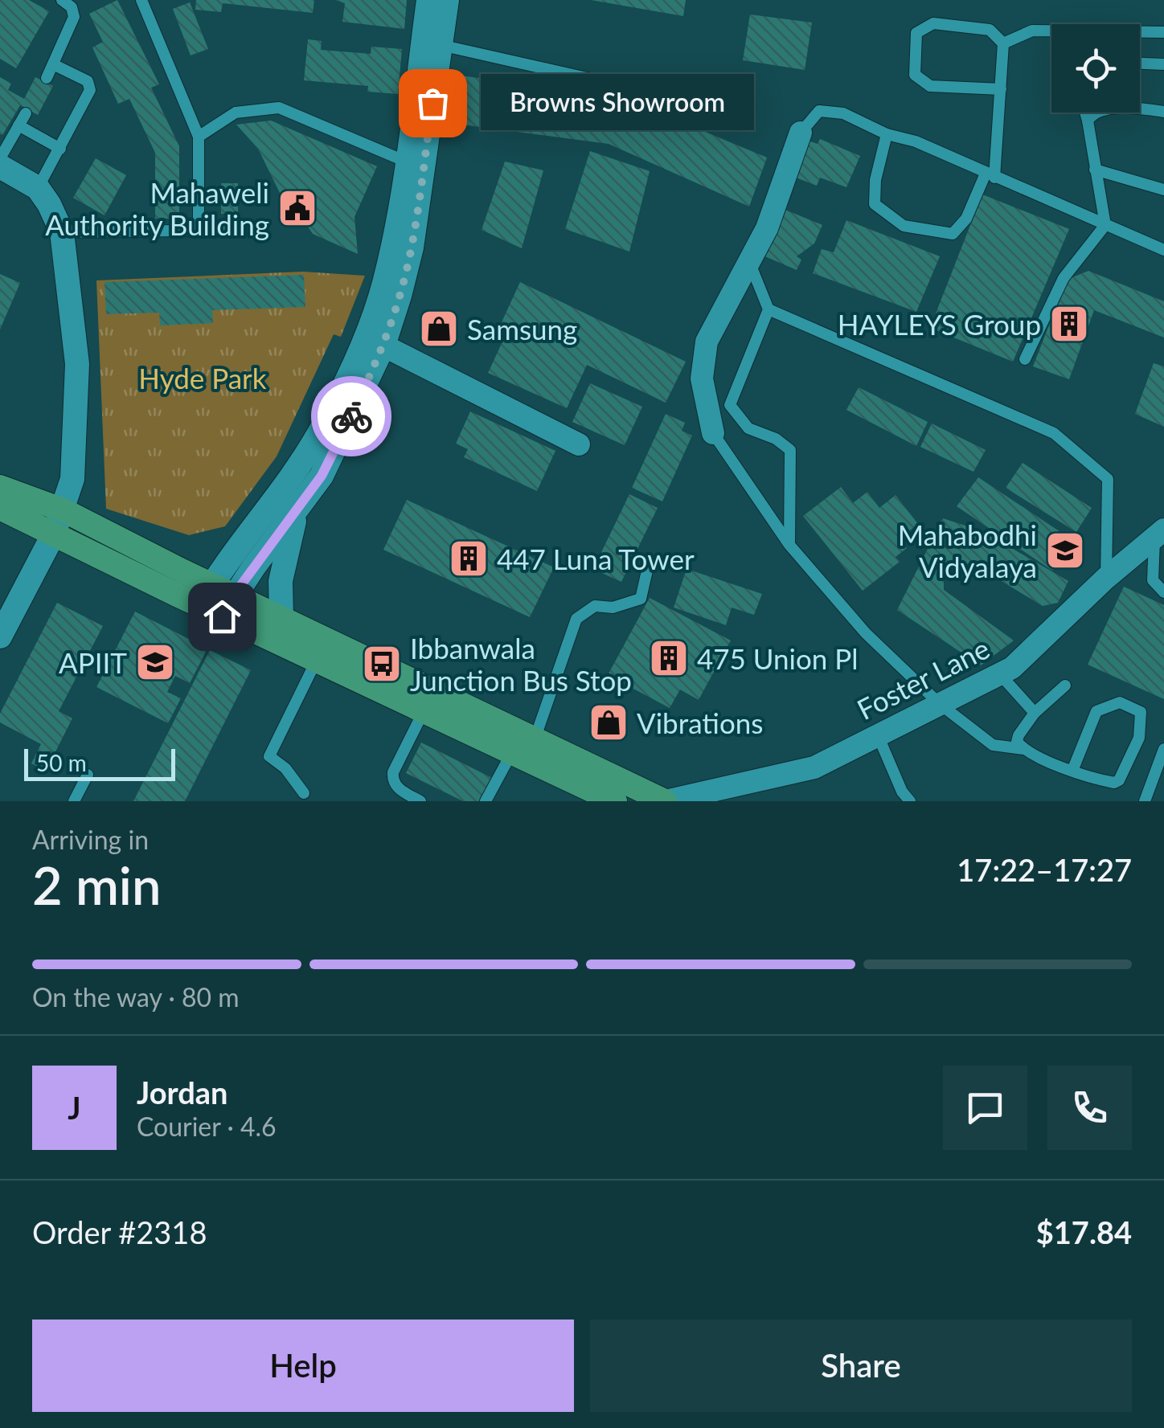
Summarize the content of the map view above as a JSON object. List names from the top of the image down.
{
  "streets": {
    "street": ["Foster Lane"]
  },
  "parks": ["Hyde Park"],
  "places": {
    "other": ["Browns Showroom"],
    "public building": ["Mahaweli Authority Building"],
    "building": ["HAYLEYS Group", "447 Luna Tower", "475 Union Pl"],
    "shop": ["Samsung", "Vibrations"],
    "school or university": ["Mahabodhi Vidyalaya", "APIIT"],
    "bus stop": ["Ibbanwala Junction Bus Stop"]
  },
  "scale_bar": "50 m",
  "page": {
    "bubble": "Browns Showroom",
    "scale": "50 m",
    "heading": ["2 min", "Arriving in", "17:22–17:27"],
    "panel": [
      "Jordan",
      "Courier · 4.6",
      "Order #2318",
      "$17.84"
    ],
    "bar": "On the way · 80 m",
    "round": "J",
    "buttons": ["Help", "Share"]
  }
}
